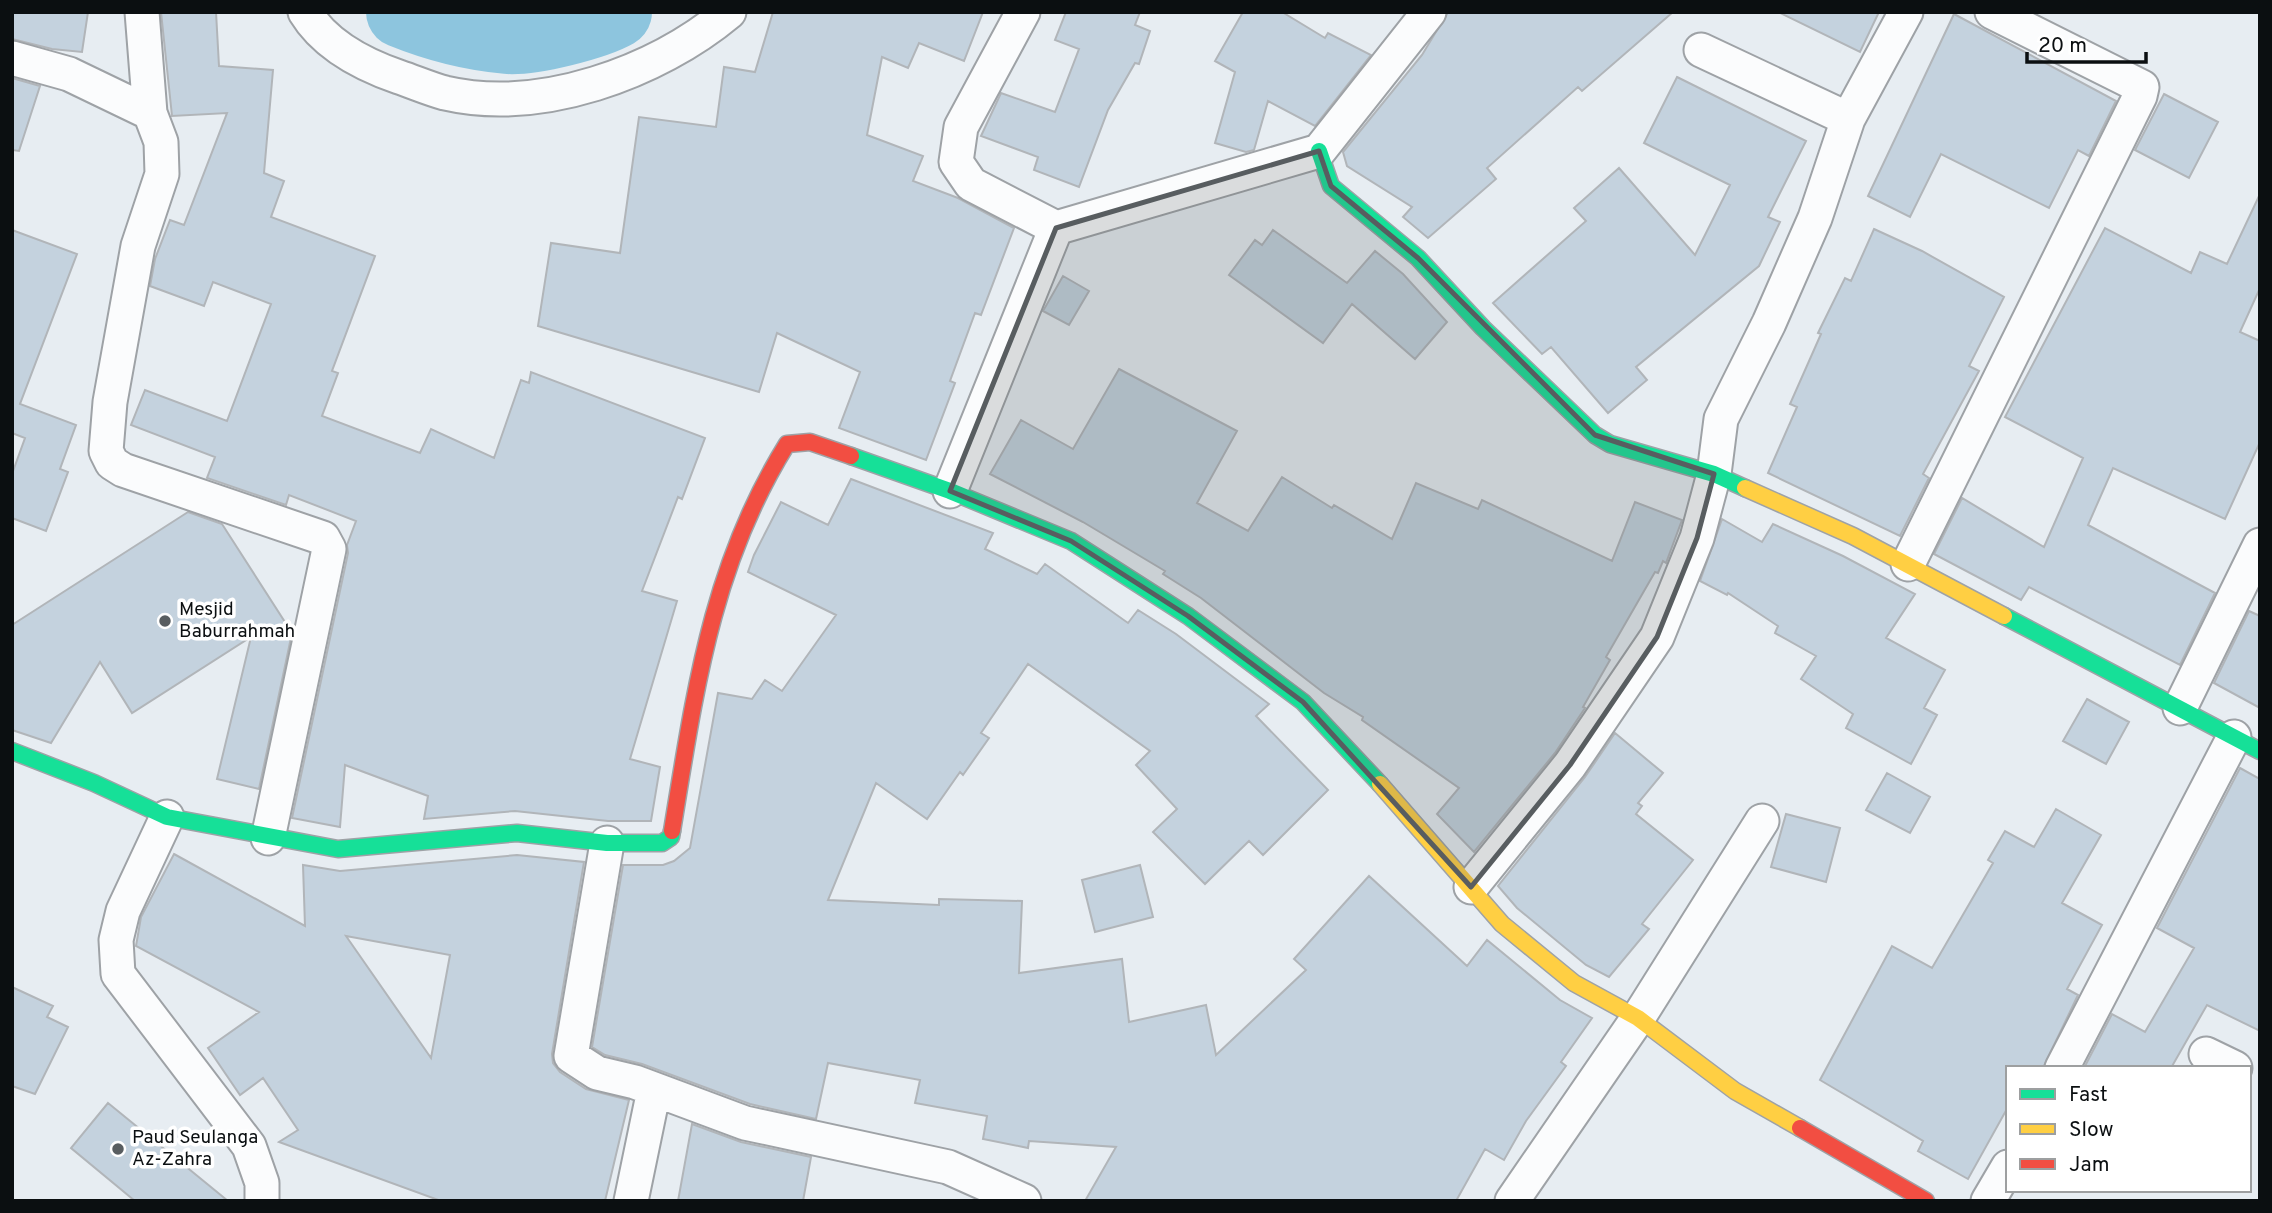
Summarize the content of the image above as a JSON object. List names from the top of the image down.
{
  "places": ["Mesjid Baburrahmah", "Paud Seulanga Az-Zahra"],
  "legend": ["Fast", "Slow", "Jam"],
  "scale_bar": "20 m"
}
